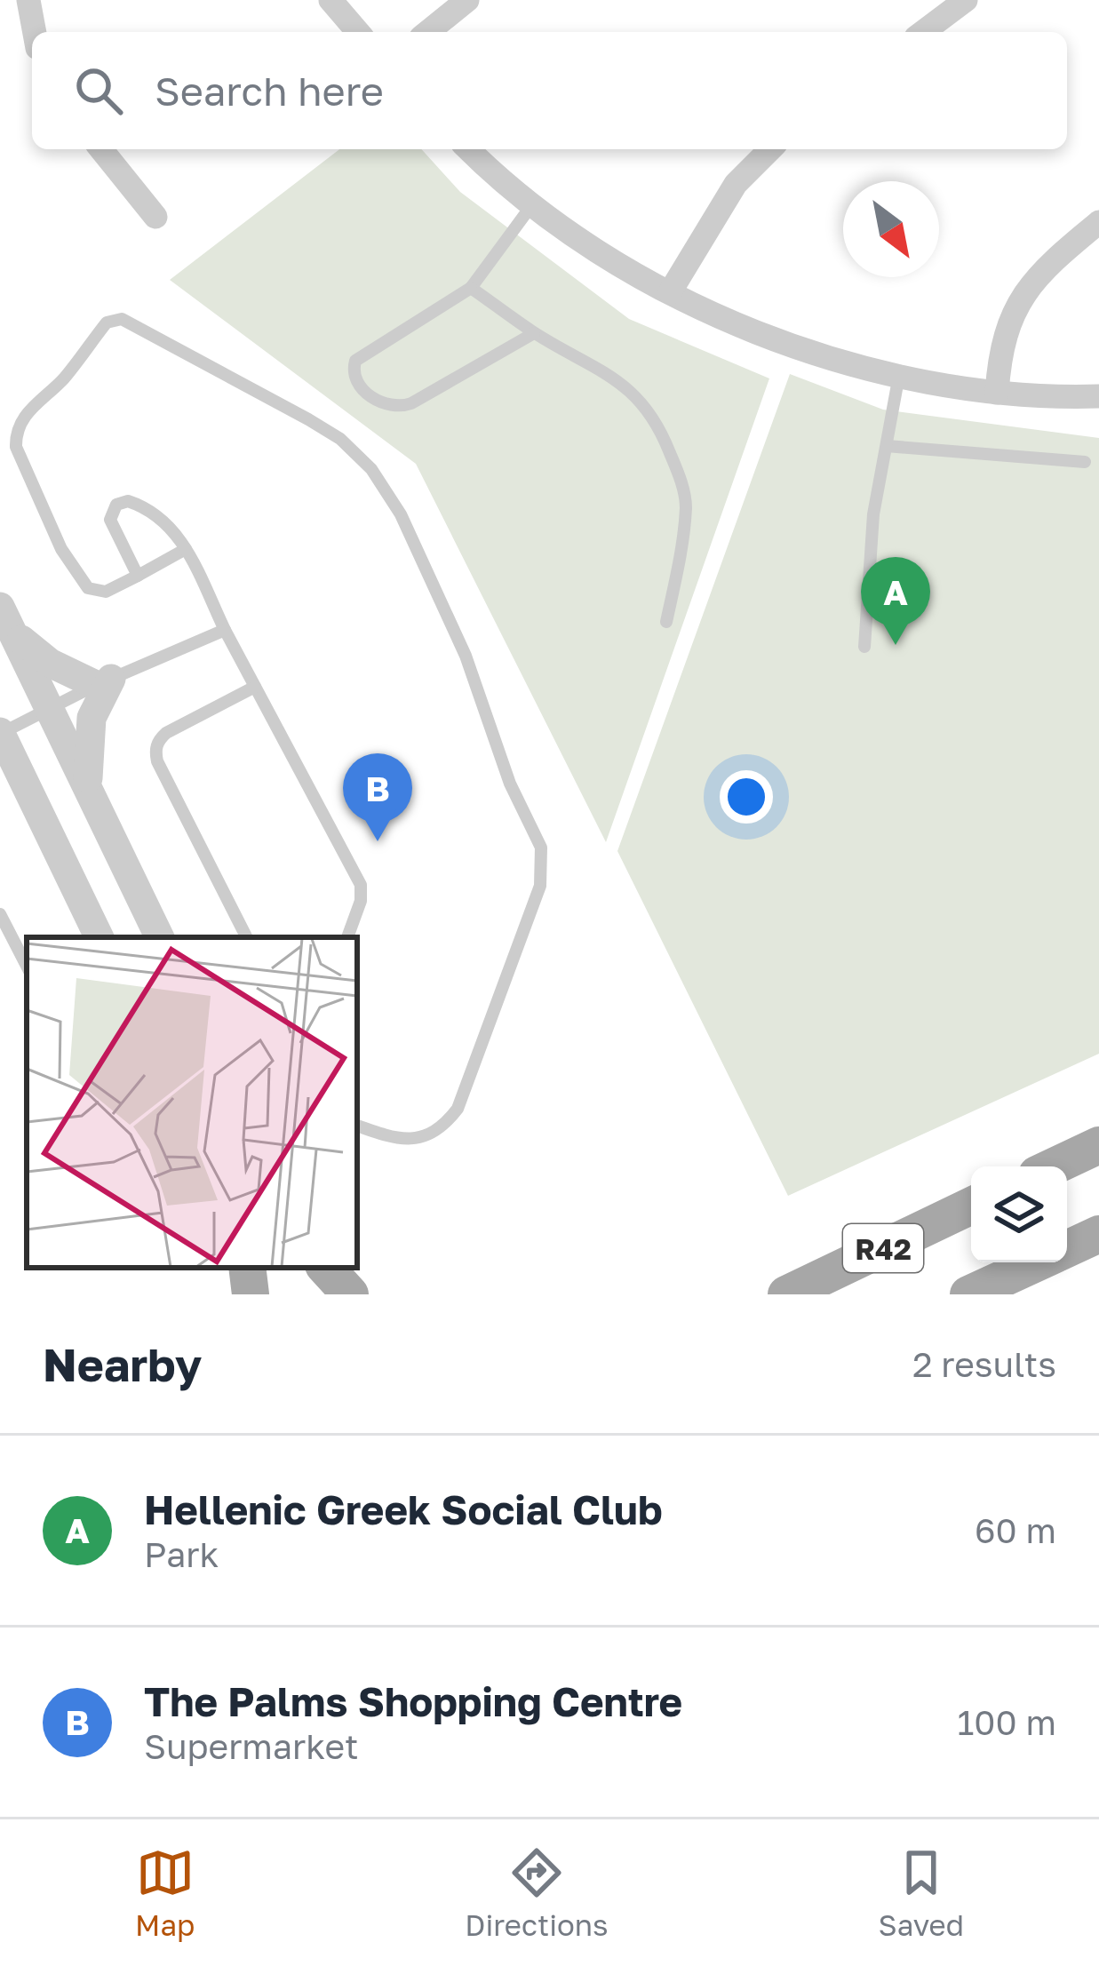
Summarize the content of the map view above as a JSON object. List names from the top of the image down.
{
  "streets": {
    "main road": ["R42"]
  },
  "north": "bottom right",
  "page": {
    "search": "Search here",
    "pins": ["A", "B"],
    "heading": ["Nearby", "2 results"],
    "list": [
      {
        "mark": "A",
        "name": "Hellenic Greek Social Club",
        "note": "Park",
        "value": "60 m"
      },
      {
        "mark": "B",
        "name": "The Palms Shopping Centre",
        "note": "Supermarket",
        "value": "100 m"
      }
    ],
    "nav": ["Map", "Directions", "Saved"]
  }
}
